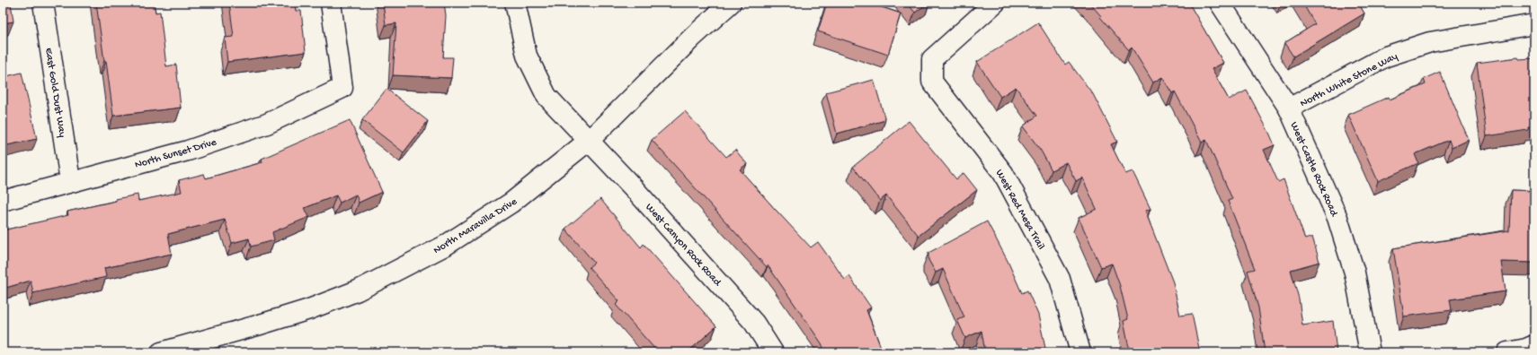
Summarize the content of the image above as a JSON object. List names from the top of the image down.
{
  "streets": {
    "street": [
      "North White Stone Way",
      "East Gold Dust Way",
      "North Sunset Drive",
      "West Castle Rock Road",
      "West Red Mesa Trail",
      "North Maravilla Drive",
      "West Canyon Rock Road"
    ]
  },
  "crossings": [
    ["North White Stone Way", "West Castle Rock Road"],
    ["East Gold Dust Way", "North Sunset Drive"],
    ["North Maravilla Drive", "West Canyon Rock Road"]
  ]
}
